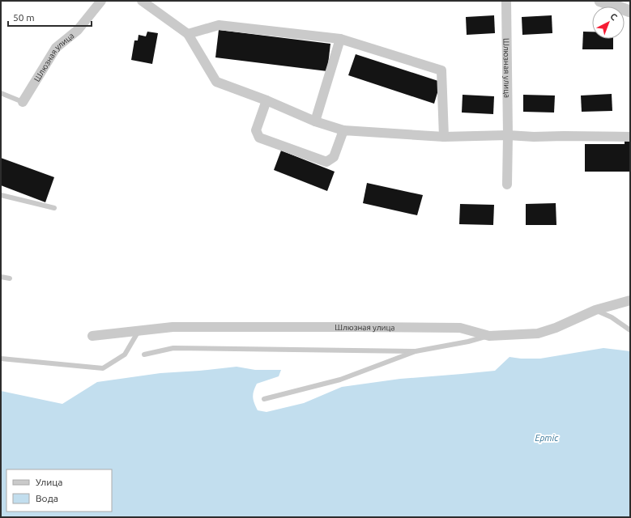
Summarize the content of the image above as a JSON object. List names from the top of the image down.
{
  "streets": {
    "street": ["Шлюзная улица"]
  },
  "water": ["Ертіс"],
  "legend": ["Улица", "Вода"],
  "scale_bar": "50 m",
  "north": "top right"
}
